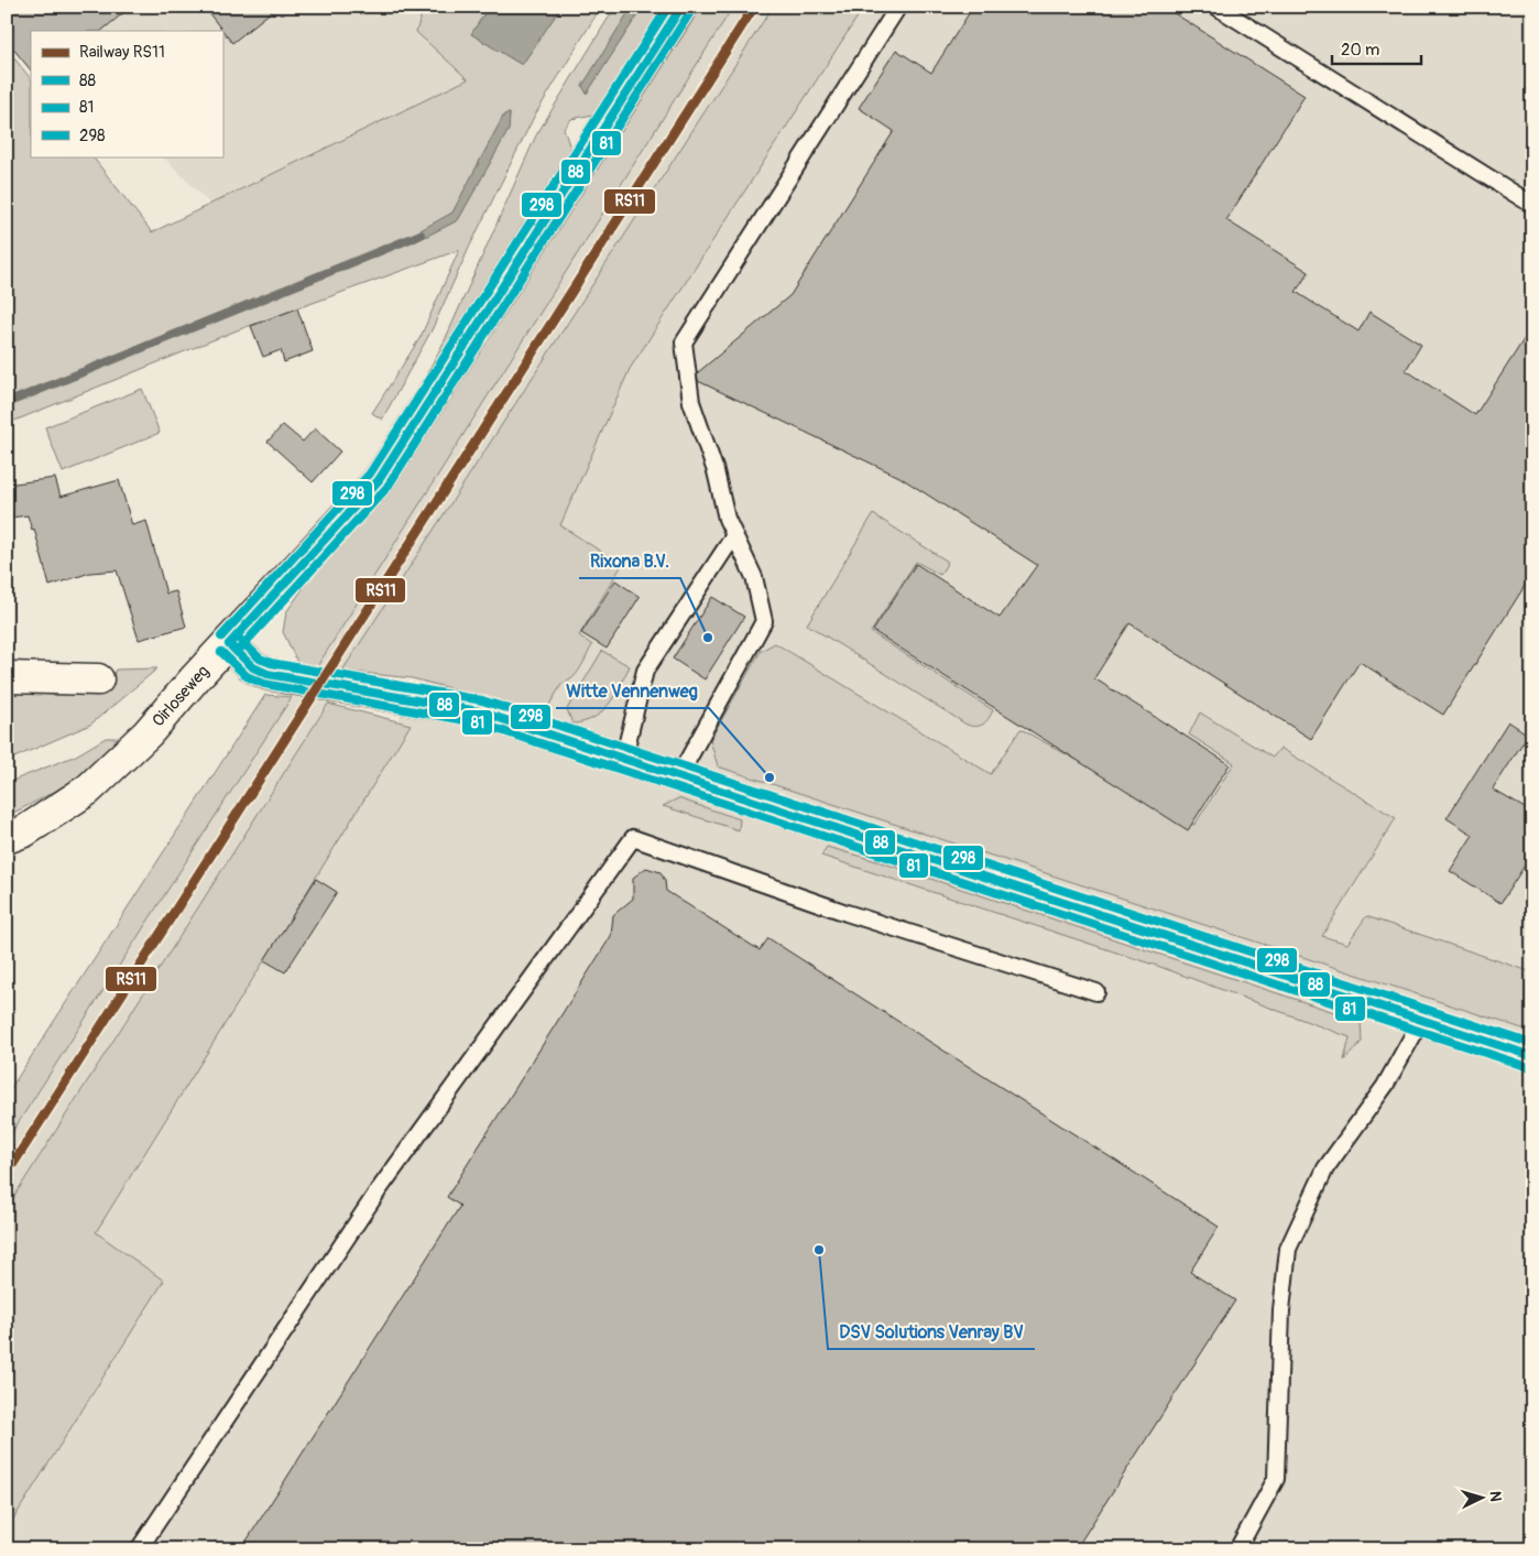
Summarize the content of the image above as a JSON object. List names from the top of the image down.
{
  "streets": {
    "street": ["Oirloseweg"]
  },
  "places": ["Rixona B.V.", "Witte Vennenweg", "DSV Solutions Venray BV"],
  "lines": [
    "rail line RS11",
    "transit line 88",
    "transit line 298",
    "transit line 81"
  ],
  "legend": [
    "Railway RS11",
    "88",
    "81",
    "298"
  ],
  "scale_bar": "20 m",
  "north": "right"
}
